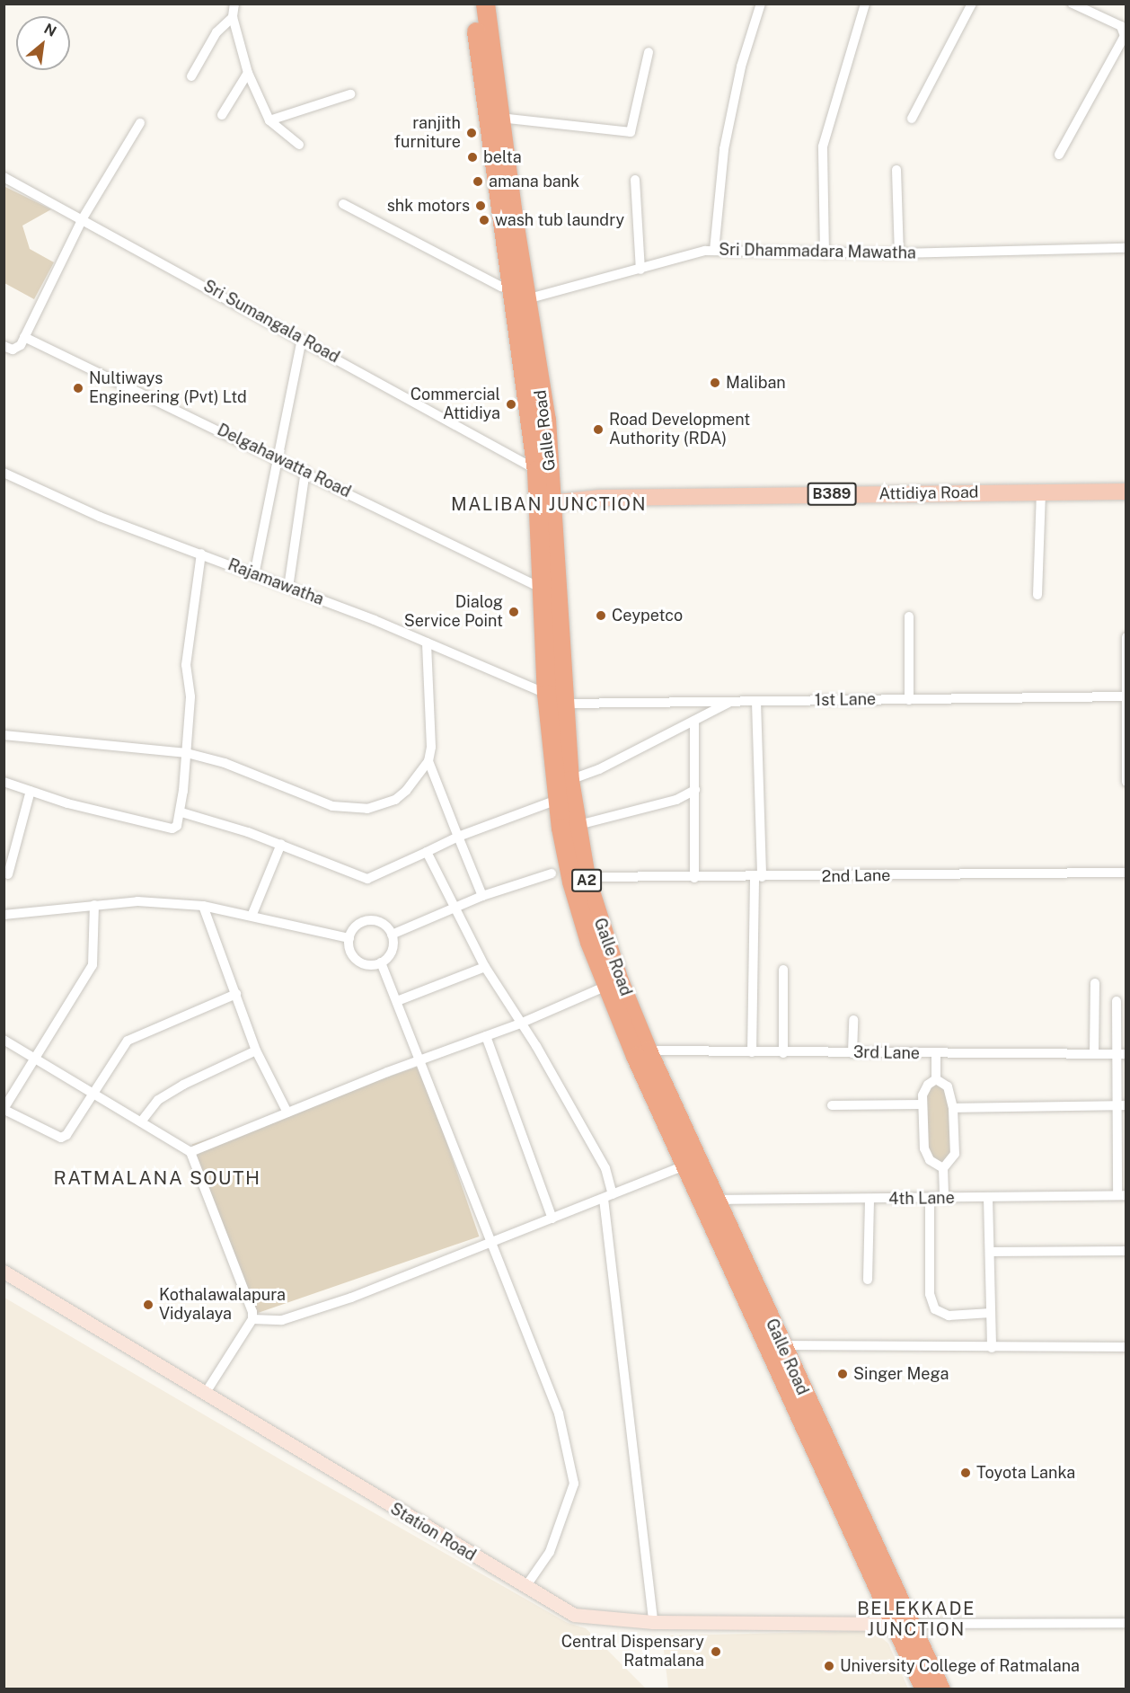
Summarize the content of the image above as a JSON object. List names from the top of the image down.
{
  "streets": {
    "highway": ["Galle Road", "A2"],
    "main road": ["Attidiya Road", "B389"],
    "street": [
      "Sri Dhammadara Mawatha",
      "Sri Sumangala Road",
      "Delgahawatta Road",
      "Rajamawatha",
      "1st Lane",
      "2nd Lane",
      "3rd Lane",
      "4th Lane",
      "Station Road"
    ]
  },
  "crossings": [
    ["Sri Dhammadara Mawatha", "Galle Road"],
    ["Sri Sumangala Road", "Galle Road"],
    ["Galle Road", "Delgahawatta Road"],
    ["Galle Road", "Attidiya Road"],
    ["Galle Road", "Rajamawatha"],
    ["Galle Road", "1st Lane"],
    ["Galle Road", "2nd Lane"],
    ["Galle Road", "3rd Lane"],
    ["Galle Road", "4th Lane"],
    ["Galle Road", "Station Road"]
  ],
  "districts": ["MALIBAN JUNCTION", "RATMALANA SOUTH", "BELEKKADE JUNCTION"],
  "places": [
    "ranjith furniture",
    "belta",
    "amana bank",
    "shk motors",
    "wash tub laundry",
    "Maliban",
    "Nultiways Engineering (Pvt) Ltd",
    "Commercial Attidiya",
    "Road Development Authority (RDA)",
    "Dialog Service Point",
    "Ceypetco",
    "Kothalawalapura Vidyalaya",
    "Singer Mega",
    "Toyota Lanka",
    "Central Dispensary Ratmalana",
    "University College of Ratmalana"
  ],
  "north": "top right"
}
